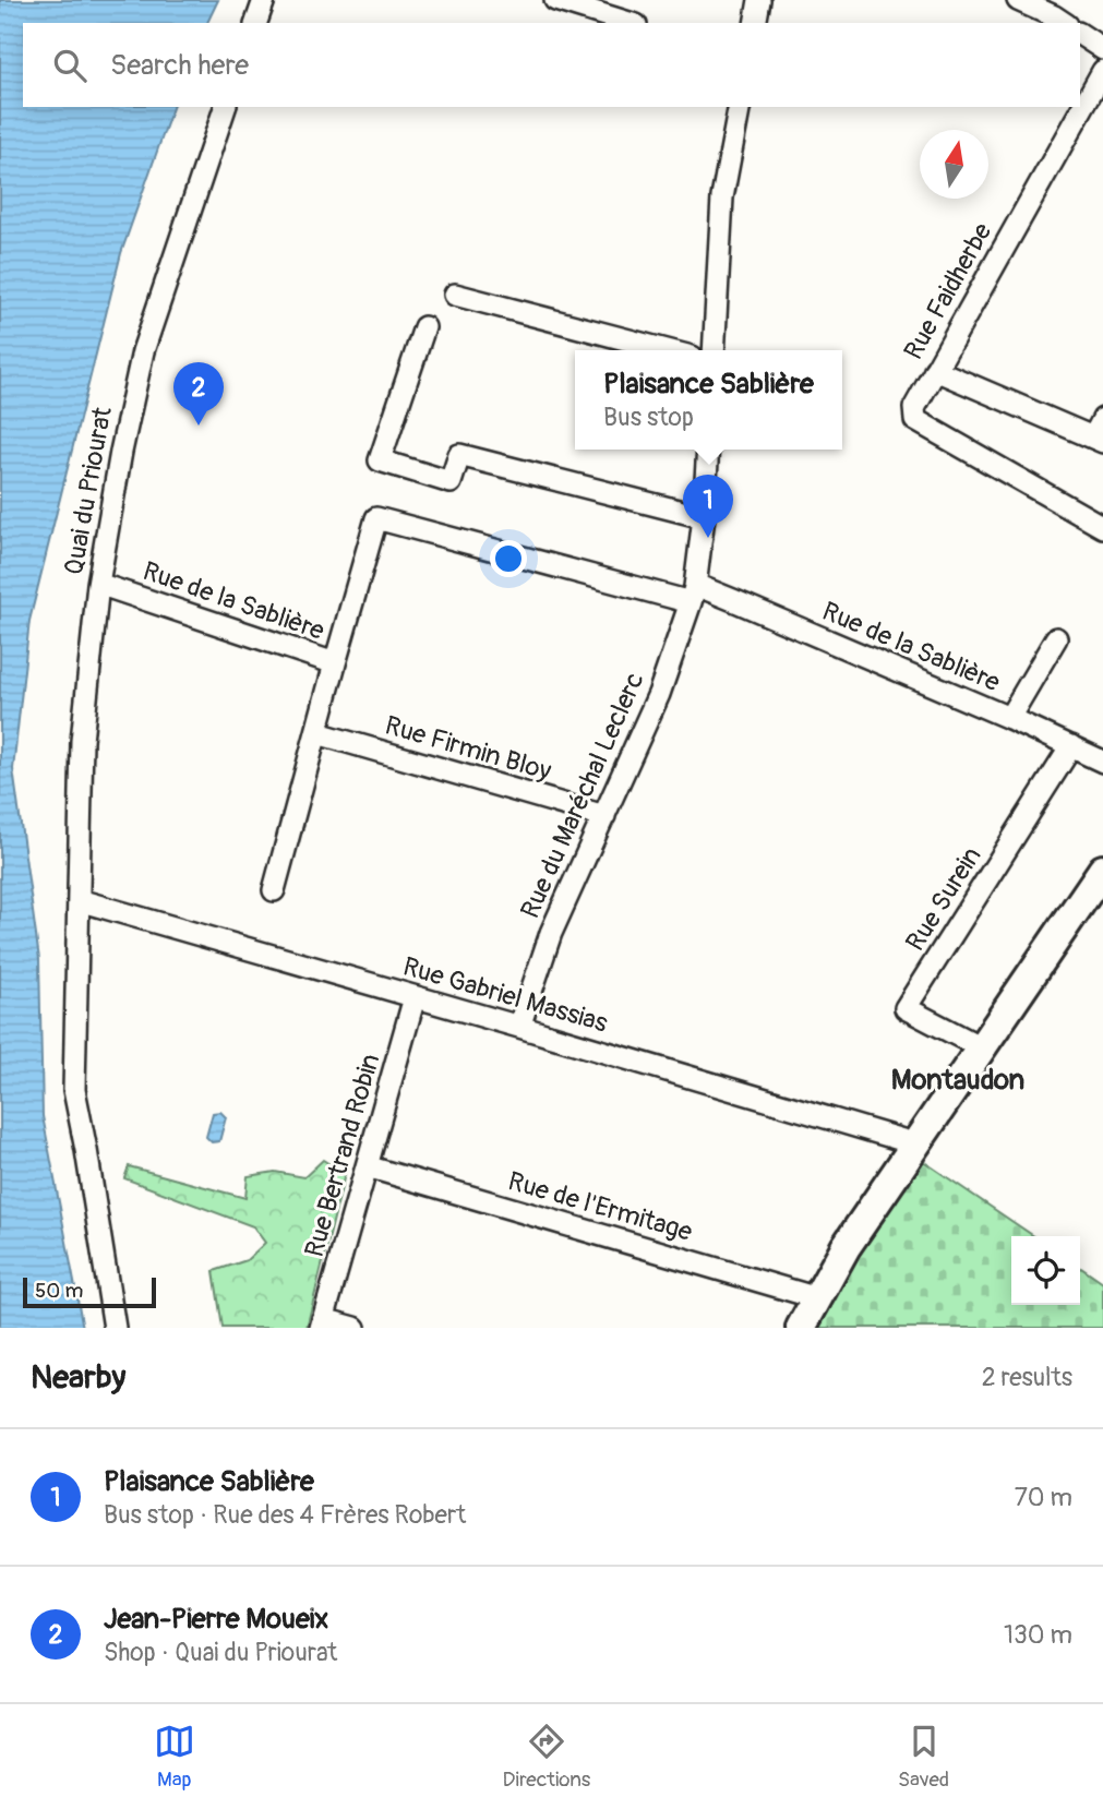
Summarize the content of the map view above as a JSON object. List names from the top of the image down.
{
  "streets": {
    "street": [
      "Rue Faidherbe",
      "Quai du Priourat",
      "Rue de la Sablière",
      "Rue Firmin Bloy",
      "Rue du Maréchal Leclerc",
      "Rue Surein",
      "Rue Gabriel Massias",
      "Rue Bertrand Robin",
      "Rue de l'Ermitage"
    ]
  },
  "crossings": [
    ["Quai du Priourat", "Rue de la Sablière"],
    ["Quai du Priourat", "Rue Gabriel Massias"],
    ["Rue de la Sablière", "Rue du Maréchal Leclerc"],
    ["Rue de la Sablière", "Rue Surein"],
    ["Rue Firmin Bloy", "Rue du Maréchal Leclerc"],
    ["Rue du Maréchal Leclerc", "Rue Gabriel Massias"],
    ["Rue Gabriel Massias", "Rue Bertrand Robin"],
    ["Rue Bertrand Robin", "Rue de l'Ermitage"]
  ],
  "districts": ["Montaudon"],
  "scale_bar": "50 m",
  "north": "top",
  "page": {
    "search": "Search here",
    "popup": ["Plaisance Sablière", "Bus stop"],
    "pins": ["2", "1"],
    "scale": "50 m",
    "heading": ["Nearby", "2 results"],
    "list": [
      {
        "mark": "1",
        "name": "Plaisance Sablière",
        "note": "Bus stop · Rue des 4 Frères Robert",
        "value": "70 m"
      },
      {
        "mark": "2",
        "name": "Jean-Pierre Moueix",
        "note": "Shop · Quai du Priourat",
        "value": "130 m"
      }
    ],
    "nav": ["Map", "Directions", "Saved"]
  }
}
